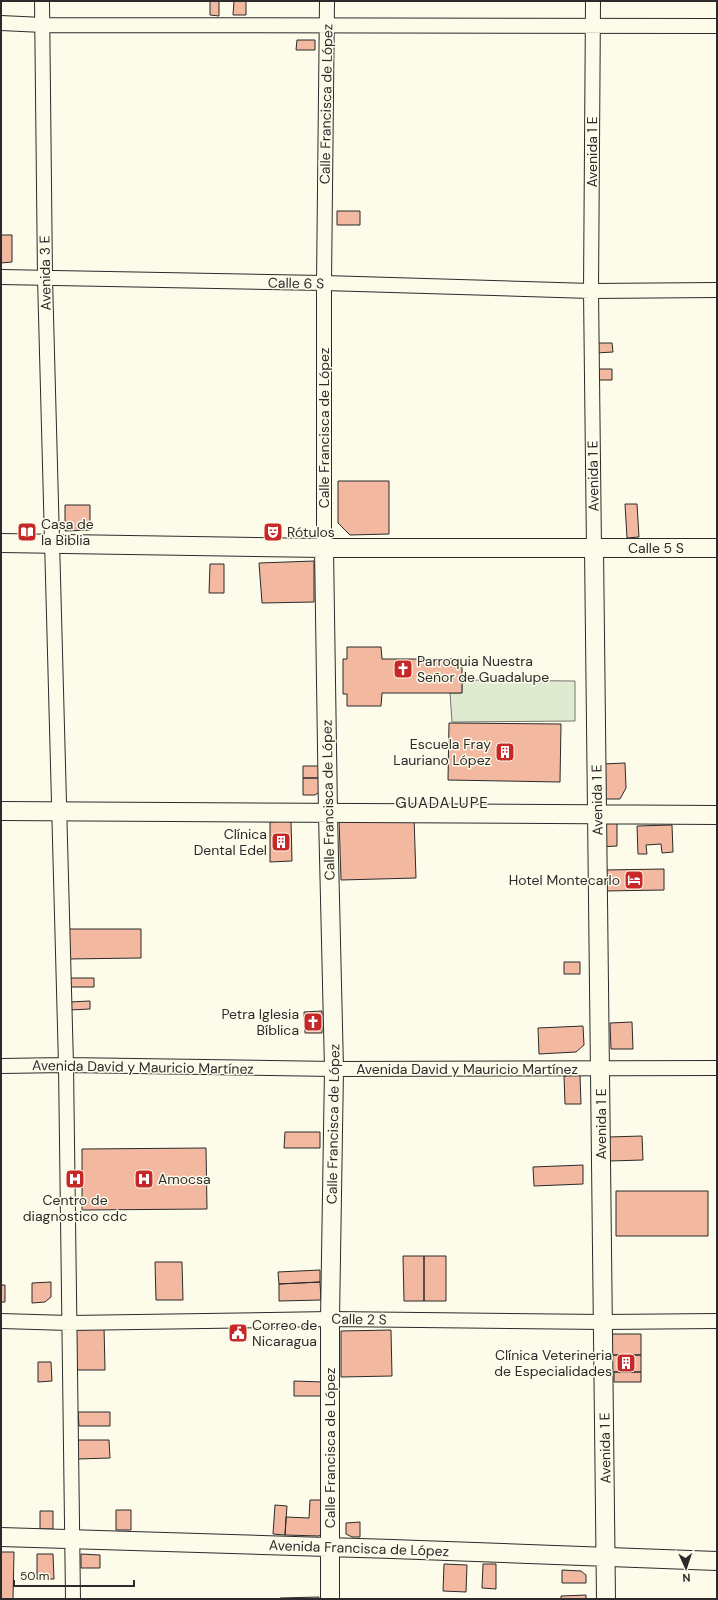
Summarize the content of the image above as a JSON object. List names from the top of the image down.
{
  "streets": {
    "street": [
      "Calle Francisca de López",
      "Avenida 1 E",
      "Avenida 3 E",
      "Calle 6 S",
      "Calle 5 S",
      "Avenida David y Mauricio Martínez",
      "Calle 2 S",
      "Avenida Francisca de López"
    ]
  },
  "crossings": [
    ["Calle Francisca de López", "Calle 6 S"],
    ["Calle Francisca de López", "Calle 5 S"],
    ["Calle Francisca de López", "Avenida David y Mauricio Martínez"],
    ["Calle Francisca de López", "Calle 2 S"],
    ["Calle Francisca de López", "Avenida Francisca de López"],
    ["Avenida 1 E", "Calle 6 S"],
    ["Avenida 1 E", "Calle 5 S"],
    ["Avenida 1 E", "Avenida David y Mauricio Martínez"],
    ["Avenida 1 E", "Calle 2 S"],
    ["Avenida 1 E", "Avenida Francisca de López"],
    ["Avenida 3 E", "Calle 6 S"],
    ["Avenida 3 E", "Calle 5 S"],
    ["Avenida 3 E", "Avenida David y Mauricio Martínez"],
    ["Avenida 3 E", "Calle 2 S"],
    ["Avenida 3 E", "Avenida Francisca de López"]
  ],
  "districts": ["GUADALUPE"],
  "places": {
    "library": ["Casa de la Biblia"],
    "theatre": ["Rótulos"],
    "church": ["Parroquia Nuestra Señor de Guadalupe", "Petra Iglesia Bíblica"],
    "building": ["Escuela Fray Lauriano López", "Clínica Dental Edel", "Clínica Veterineria de Especialidades"],
    "hotel": ["Hotel Montecarlo"],
    "hospital": ["Centro de diagnostico cdc", "Amocsa"],
    "public building": ["Correo de Nicaragua"]
  },
  "scale_bar": "50 m",
  "north": "bottom"
}
